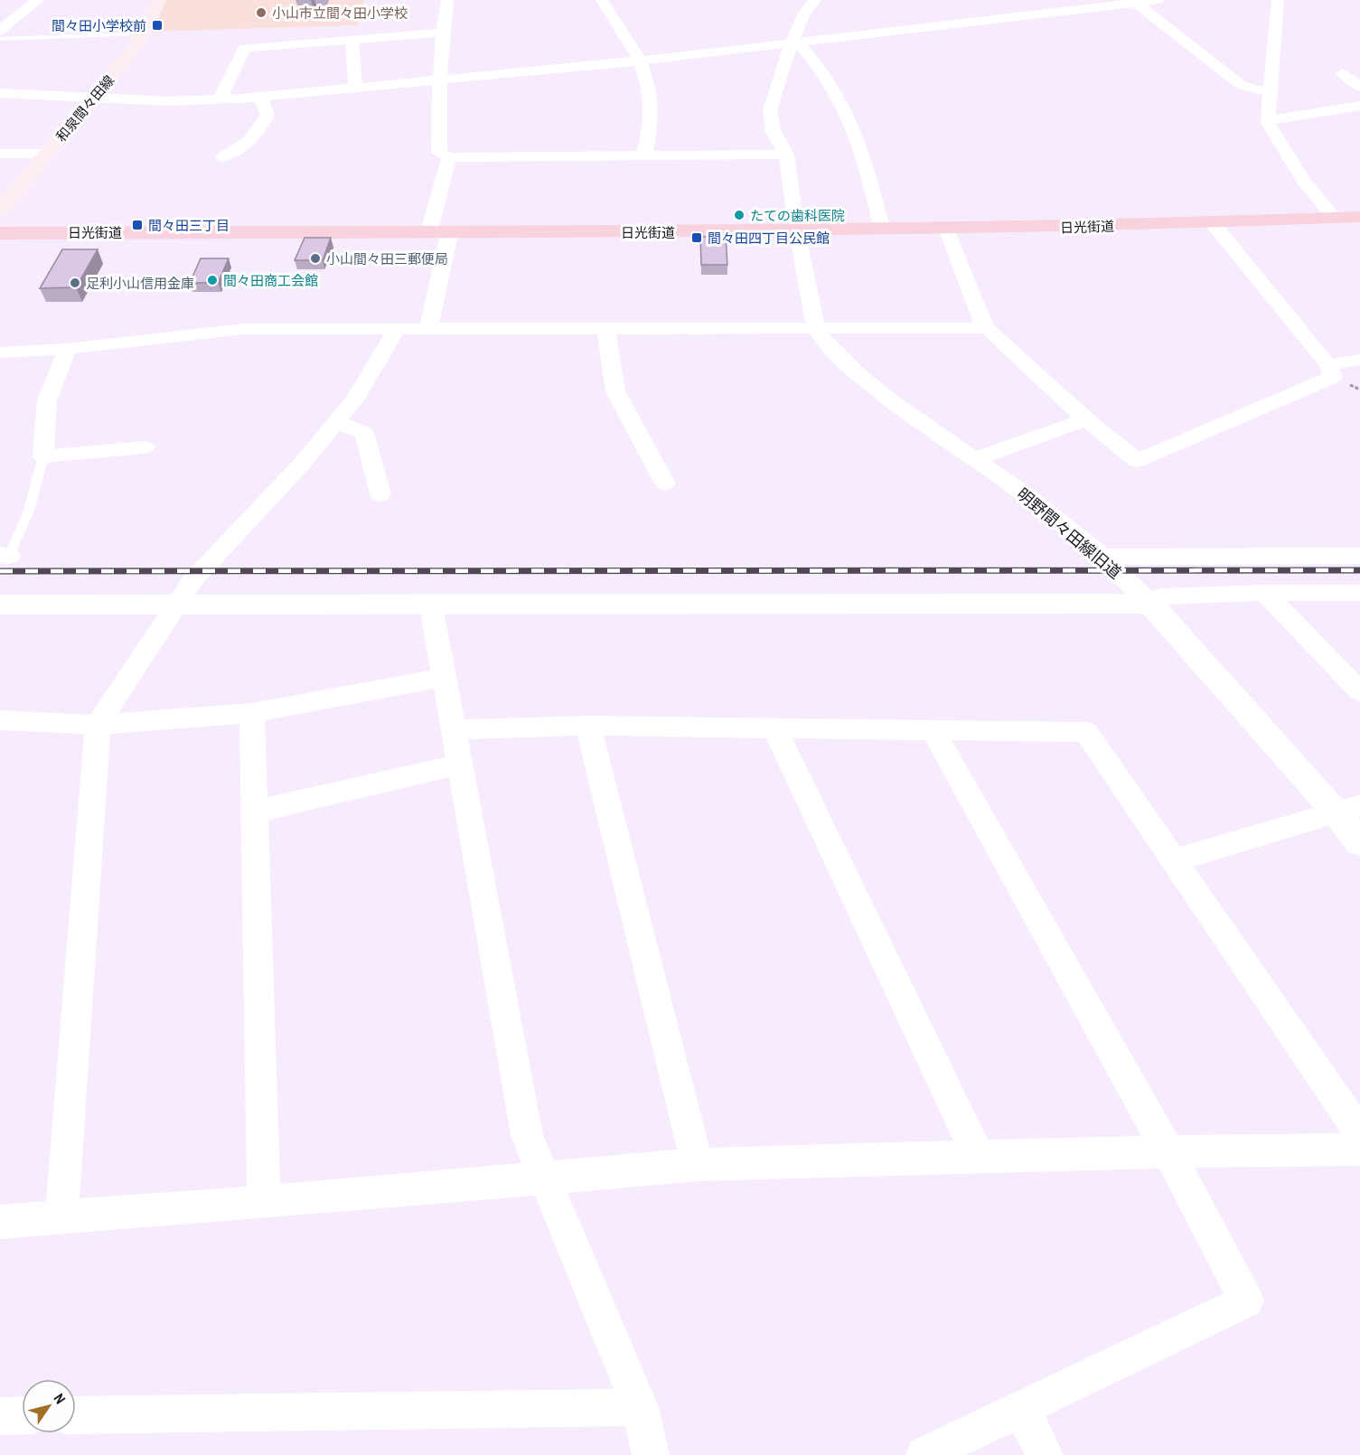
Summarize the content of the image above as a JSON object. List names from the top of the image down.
{
  "streets": {
    "highway": ["日光街道"],
    "main road": ["和泉間々田線"],
    "street": ["明野間々田線旧道"]
  },
  "crossings": [
    ["日光街道", "明野間々田線旧道"]
  ],
  "places": {
    "other": [
      "小山市立間々田小学校",
      "たての歯科医院",
      "小山間々田三郵便局",
      "間々田商工会館",
      "足利小山信用金庫"
    ],
    "transit": ["間々田小学校前", "間々田三丁目", "間々田四丁目公民館"]
  },
  "north": "top right"
}
